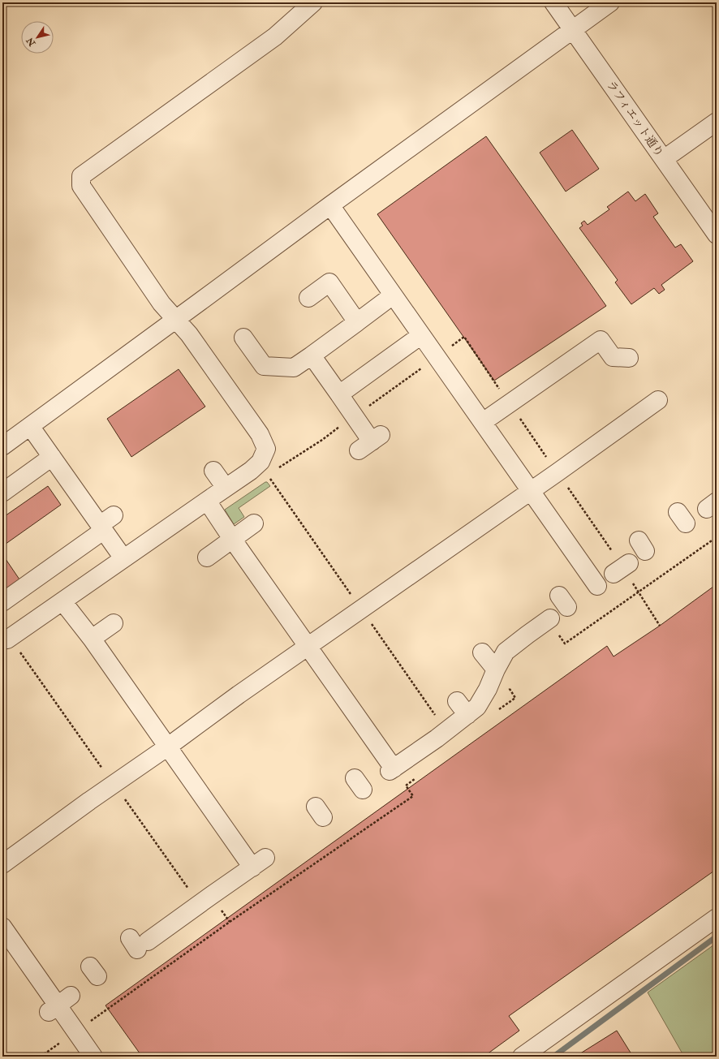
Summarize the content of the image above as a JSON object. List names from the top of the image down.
{
  "streets": {
    "street": ["ラフィエット通り"]
  },
  "north": "bottom left"
}
